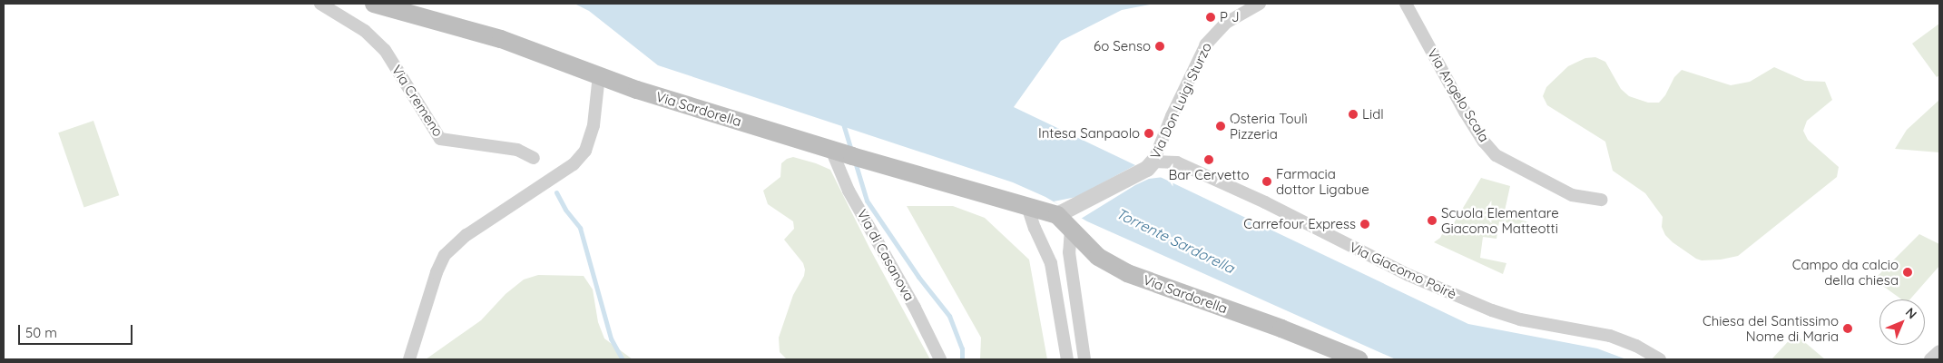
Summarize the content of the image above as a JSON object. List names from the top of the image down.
{
  "streets": {
    "main road": ["Via Sardorella"],
    "street": [
      "Via Angelo Scala",
      "Via Cremeno",
      "Via Don Luigi Sturzo",
      "Via di Casanova",
      "Via Giacomo Poirè"
    ]
  },
  "crossings": [
    ["Via Don Luigi Sturzo", "Via Giacomo Poirè"],
    ["Via Sardorella", "Via di Casanova"]
  ],
  "water": ["Torrente Sardorella"],
  "places": [
    "P J",
    "6o Senso",
    "Lidl",
    "Osteria Toulì Pizzeria",
    "Intesa Sanpaolo",
    "Bar Cervetto",
    "Farmacia dottor Ligabue",
    "Scuola Elementare Giacomo Matteotti",
    "Carrefour Express",
    "Campo da calcio della chiesa",
    "Chiesa del Santissimo Nome di Maria"
  ],
  "scale_bar": "50 m",
  "north": "top right"
}
